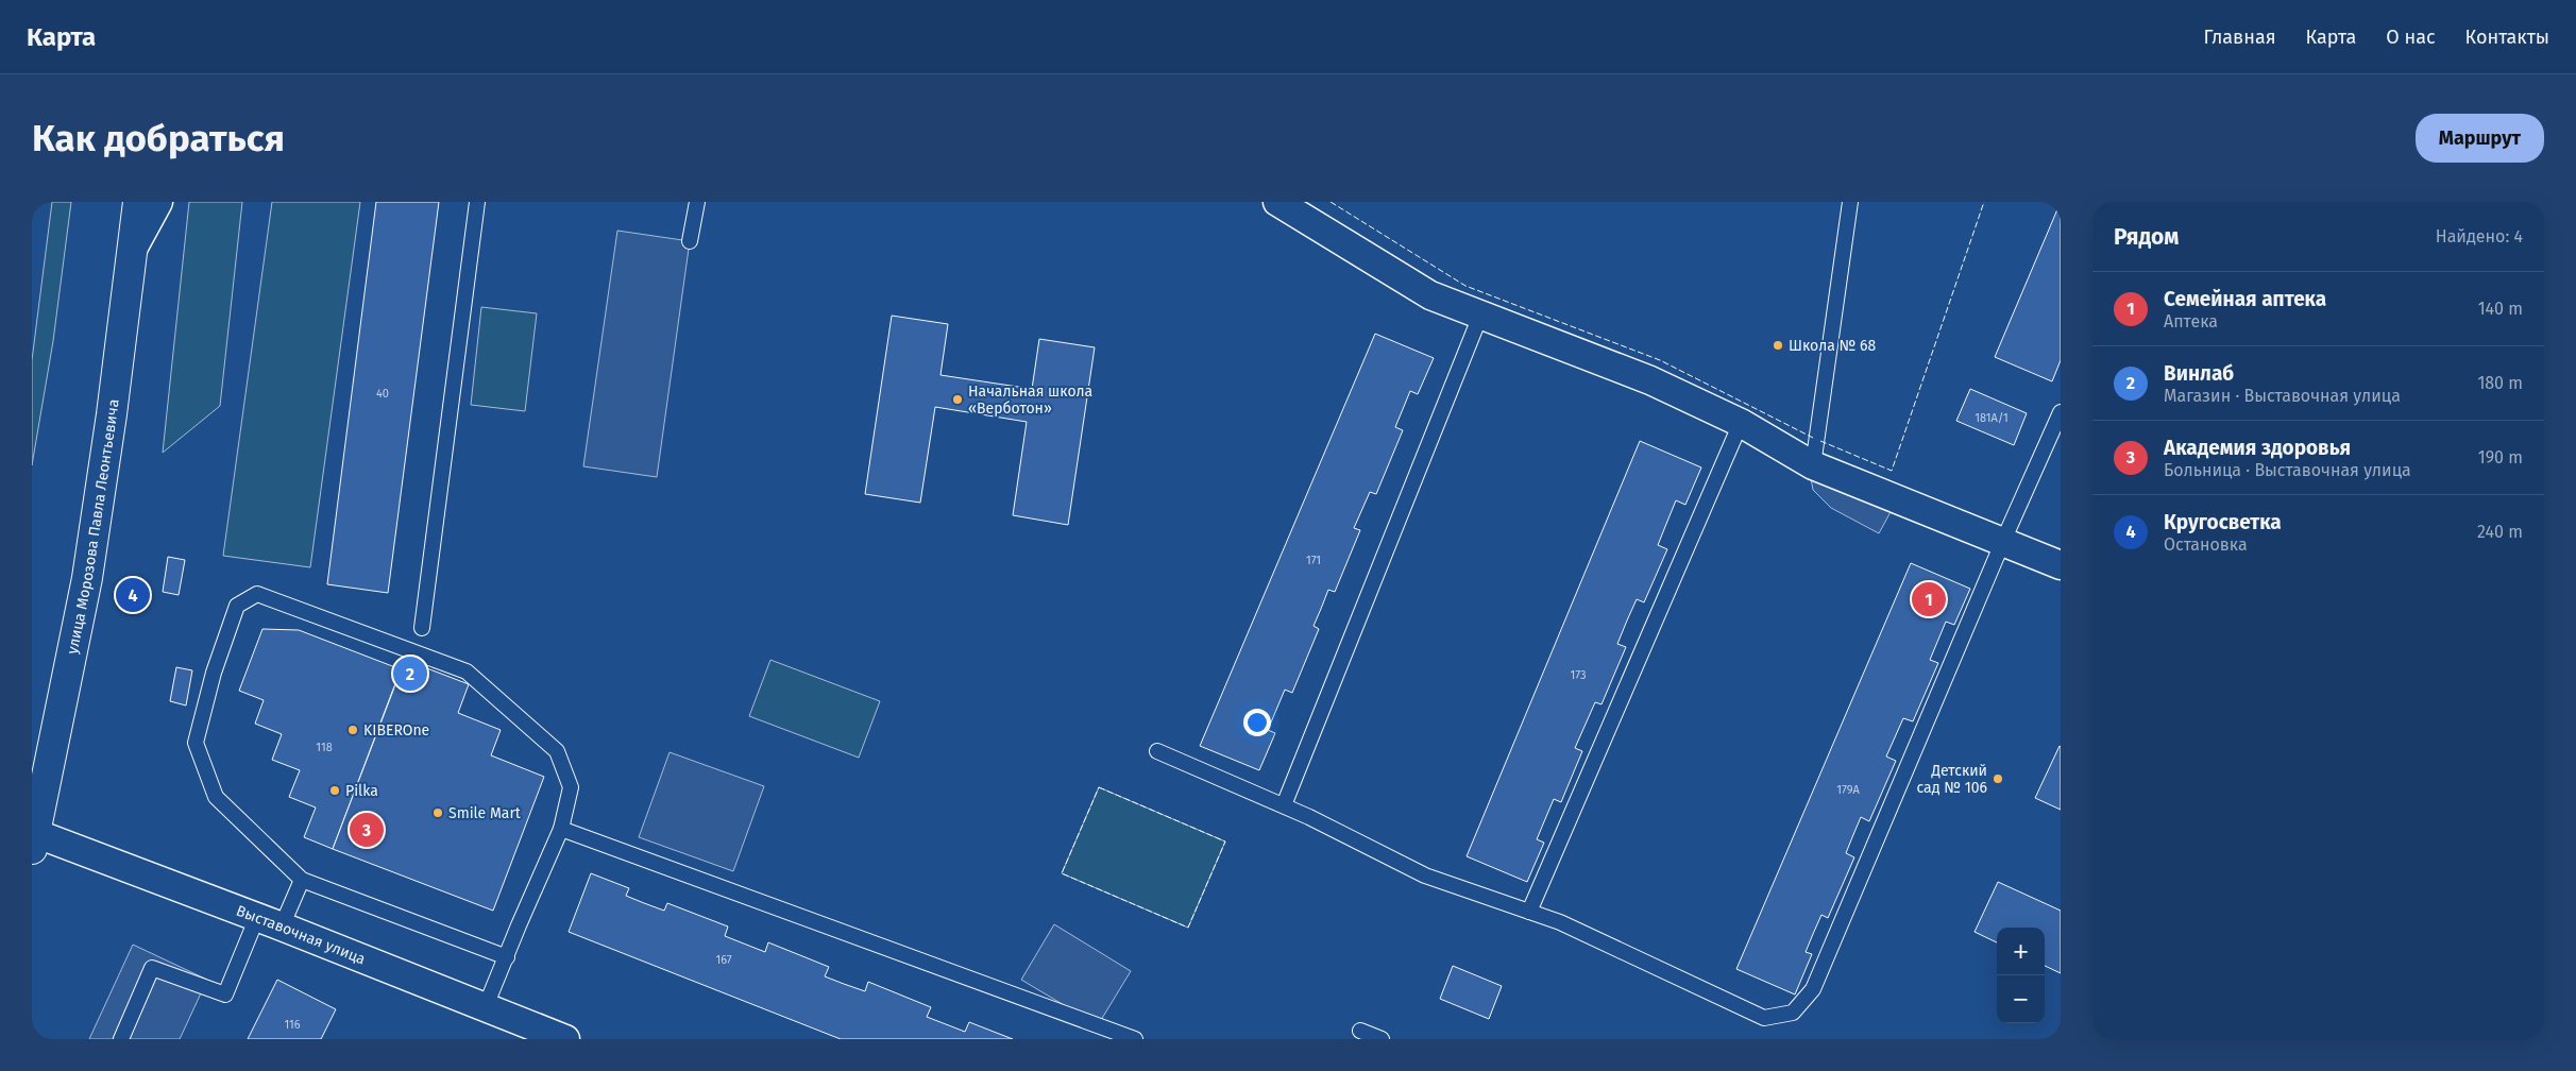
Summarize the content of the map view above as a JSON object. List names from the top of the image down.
{
  "streets": {
    "main road": ["улица Морозова Павла Леонтьевича"],
    "street": ["Выставочная улица"]
  },
  "crossings": [
    ["улица Морозова Павла Леонтьевича", "Выставочная улица"]
  ],
  "places": [
    "Школа № 68",
    "Начальная школа «Верботон»",
    "KIBEROne",
    "Детский сад № 106",
    "Pilka",
    "Smile Mart"
  ],
  "house_numbers": [
    "40",
    "181А/1",
    "171",
    "173",
    "118",
    "179А",
    "167",
    "116"
  ],
  "page": {
    "header": "Карта",
    "nav": [
      "Главная",
      "Карта",
      "О нас",
      "Контакты"
    ],
    "buttons": "Маршрут",
    "title": "Как добраться",
    "heading": ["Рядом", "Найдено: 4"],
    "list": [
      {
        "mark": "1",
        "name": "Семейная аптека",
        "note": "Аптека",
        "value": "140 m"
      },
      {
        "mark": "2",
        "name": "Винлаб",
        "note": "Магазин · Выставочная улица",
        "value": "180 m"
      },
      {
        "mark": "3",
        "name": "Академия здоровья",
        "note": "Больница · Выставочная улица",
        "value": "190 m"
      },
      {
        "mark": "4",
        "name": "Кругосветка",
        "note": "Остановка",
        "value": "240 m"
      }
    ],
    "pins": [
      "4",
      "1",
      "2",
      "3"
    ],
    "map_buttons": ["+", "−"]
  }
}
